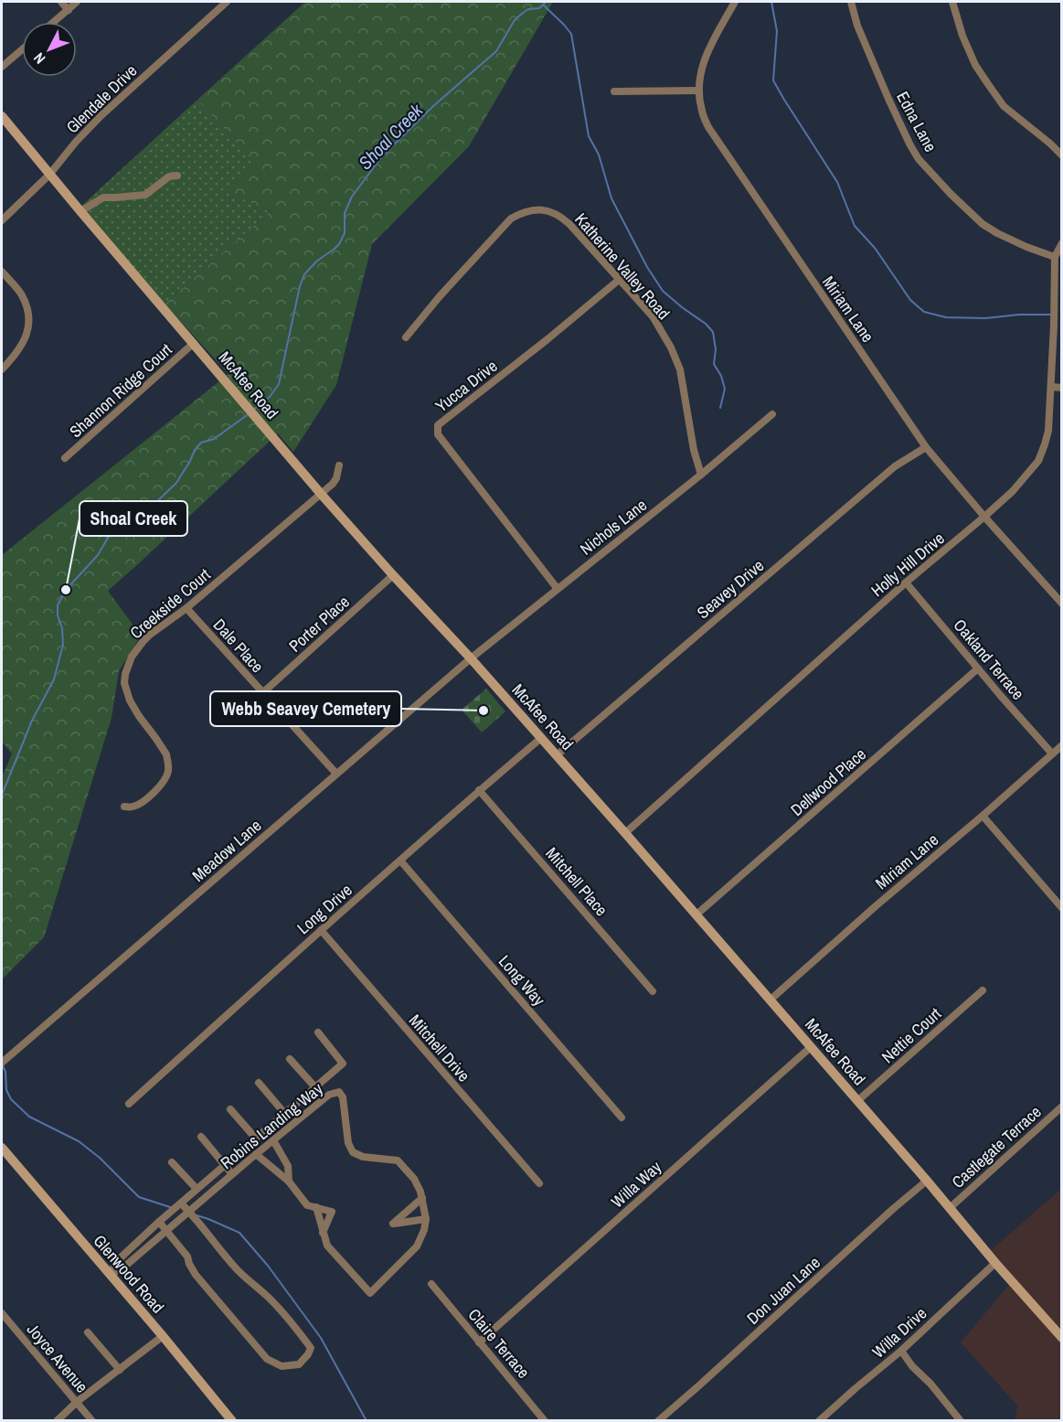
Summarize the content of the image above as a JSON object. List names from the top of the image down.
{
  "streets": {
    "street": [
      "Glendale Drive",
      "Edna Lane",
      "Katherine Valley Road",
      "Miriam Lane",
      "McAfee Road",
      "Yucca Drive",
      "Shannon Ridge Court",
      "Nichols Lane",
      "Holly Hill Drive",
      "Seavey Drive",
      "Creekside Court",
      "Porter Place",
      "Dale Place",
      "Oakland Terrace",
      "Dellwood Place",
      "Meadow Lane",
      "Mitchell Place",
      "Long Drive",
      "Long Way",
      "Nettie Court",
      "Mitchell Drive",
      "Robins Landing Way",
      "Castlegate Terrace",
      "Willa Way",
      "Glenwood Road",
      "Don Juan Lane",
      "Willa Drive",
      "Claire Terrace",
      "Joyce Avenue"
    ]
  },
  "crossings": [
    ["Glendale Drive", "McAfee Road"],
    ["Edna Lane", "Holly Hill Drive"],
    ["Katherine Valley Road", "Yucca Drive"],
    ["Katherine Valley Road", "Nichols Lane"],
    ["Miriam Lane", "McAfee Road"],
    ["Miriam Lane", "Holly Hill Drive"],
    ["Miriam Lane", "Seavey Drive"],
    ["Miriam Lane", "Oakland Terrace"],
    ["McAfee Road", "Shannon Ridge Court"],
    ["McAfee Road", "Nichols Lane"],
    ["McAfee Road", "Holly Hill Drive"],
    ["McAfee Road", "Seavey Drive"],
    ["McAfee Road", "Creekside Court"],
    ["McAfee Road", "Porter Place"],
    ["McAfee Road", "Dellwood Place"],
    ["McAfee Road", "Meadow Lane"],
    ["McAfee Road", "Long Drive"],
    ["McAfee Road", "Nettie Court"],
    ["McAfee Road", "Castlegate Terrace"],
    ["McAfee Road", "Willa Way"],
    ["McAfee Road", "Don Juan Lane"],
    ["McAfee Road", "Willa Drive"],
    ["Yucca Drive", "Nichols Lane"],
    ["Nichols Lane", "Meadow Lane"],
    ["Holly Hill Drive", "Oakland Terrace"],
    ["Creekside Court", "Dale Place"],
    ["Porter Place", "Dale Place"],
    ["Dale Place", "Meadow Lane"],
    ["Oakland Terrace", "Dellwood Place"],
    ["Mitchell Place", "Long Drive"],
    ["Long Drive", "Long Way"],
    ["Long Drive", "Mitchell Drive"],
    ["Robins Landing Way", "Glenwood Road"],
    ["Willa Way", "Claire Terrace"]
  ],
  "water": ["Shoal Creek"],
  "places": ["Shoal Creek", "Webb Seavey Cemetery"],
  "north": "bottom left"
}
